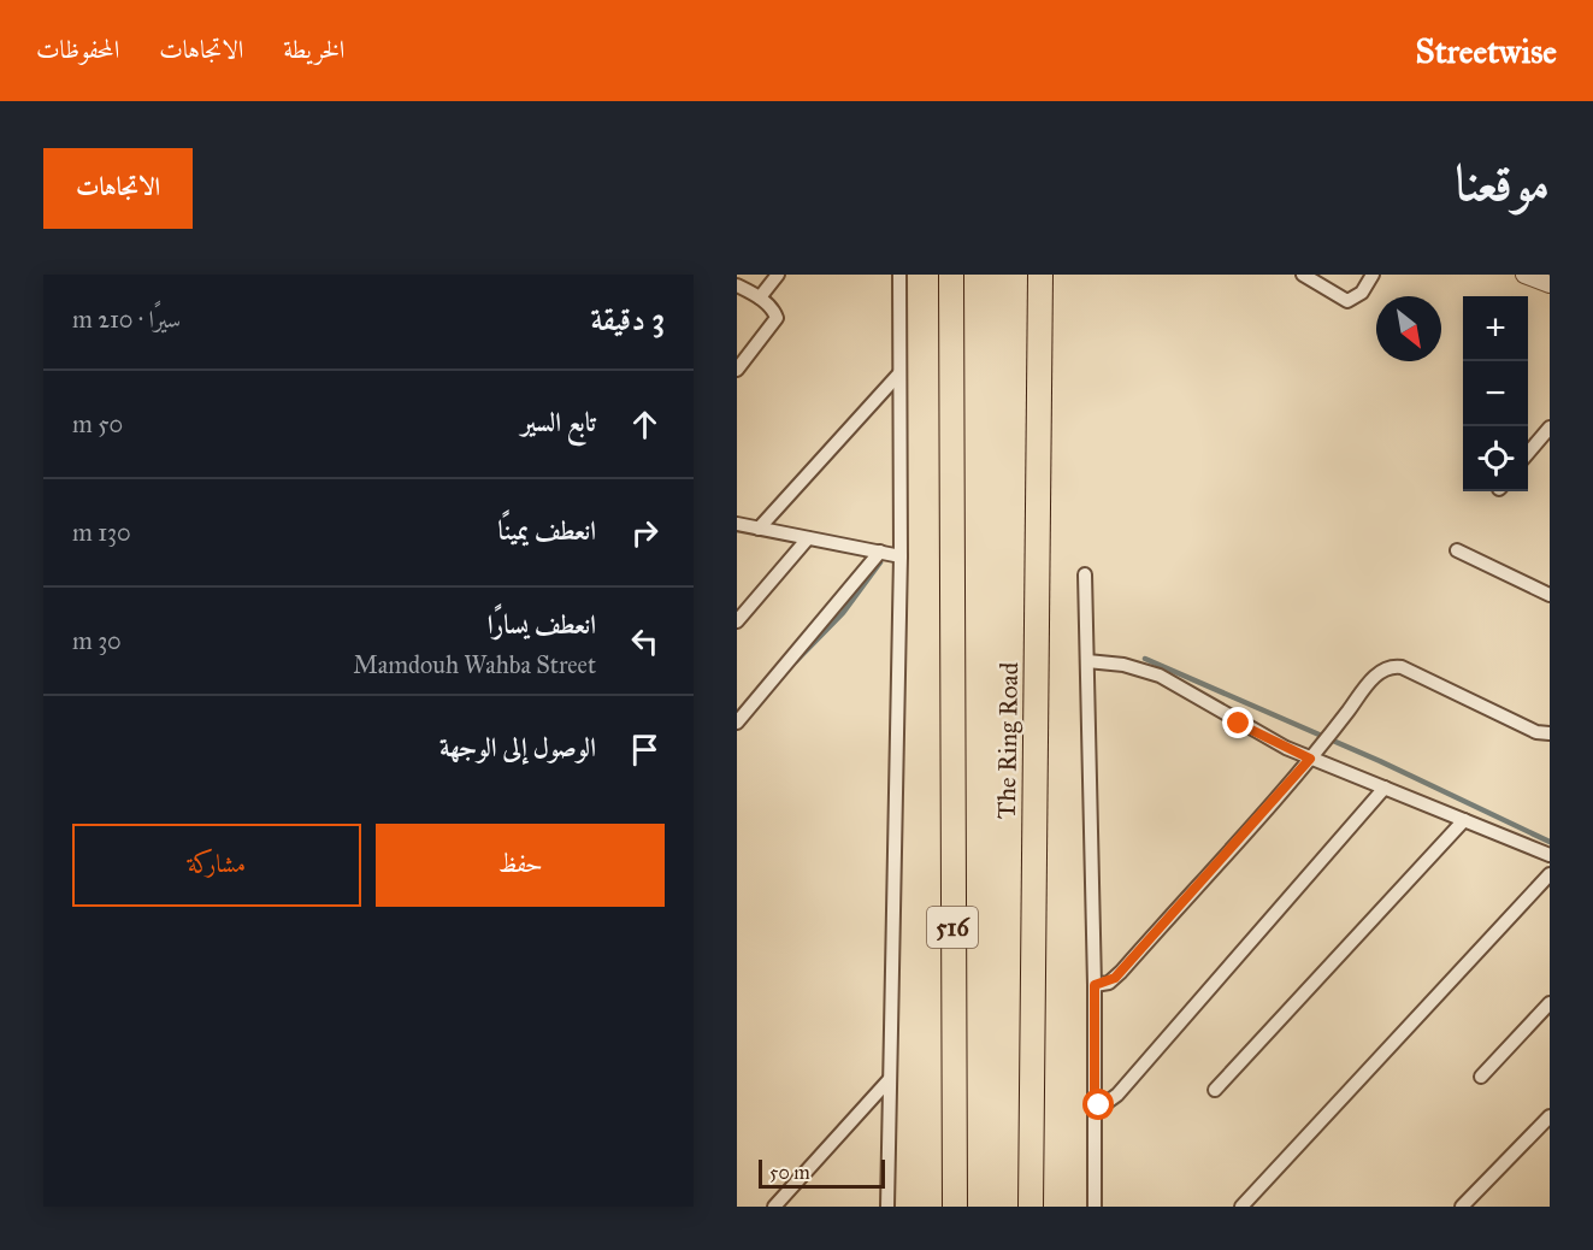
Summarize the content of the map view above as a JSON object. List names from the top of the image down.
{
  "streets": {
    "highway": ["The Ring Road", "516"]
  },
  "scale_bar": "50 m",
  "north": "bottom right",
  "page": {
    "header": "Streetwise",
    "nav": ["الخريطة", "الاتجاهات", "المحفوظات"],
    "title": "موقعنا",
    "buttons": [
      "الاتجاهات",
      ["حفظ", "مشاركة"]
    ],
    "heading": ["3 دقيقة", "سيرًا · 210 m"],
    "map_buttons": ["+", "−"],
    "list": [
      ["تابع السير", "50 m"],
      ["انعطف يمينًا", "130 m"],
      ["انعطف يسارًا", "Mamdouh Wahba Street", "30 m"],
      "الوصول إلى الوجهة"
    ],
    "scale": "50 m"
  }
}
